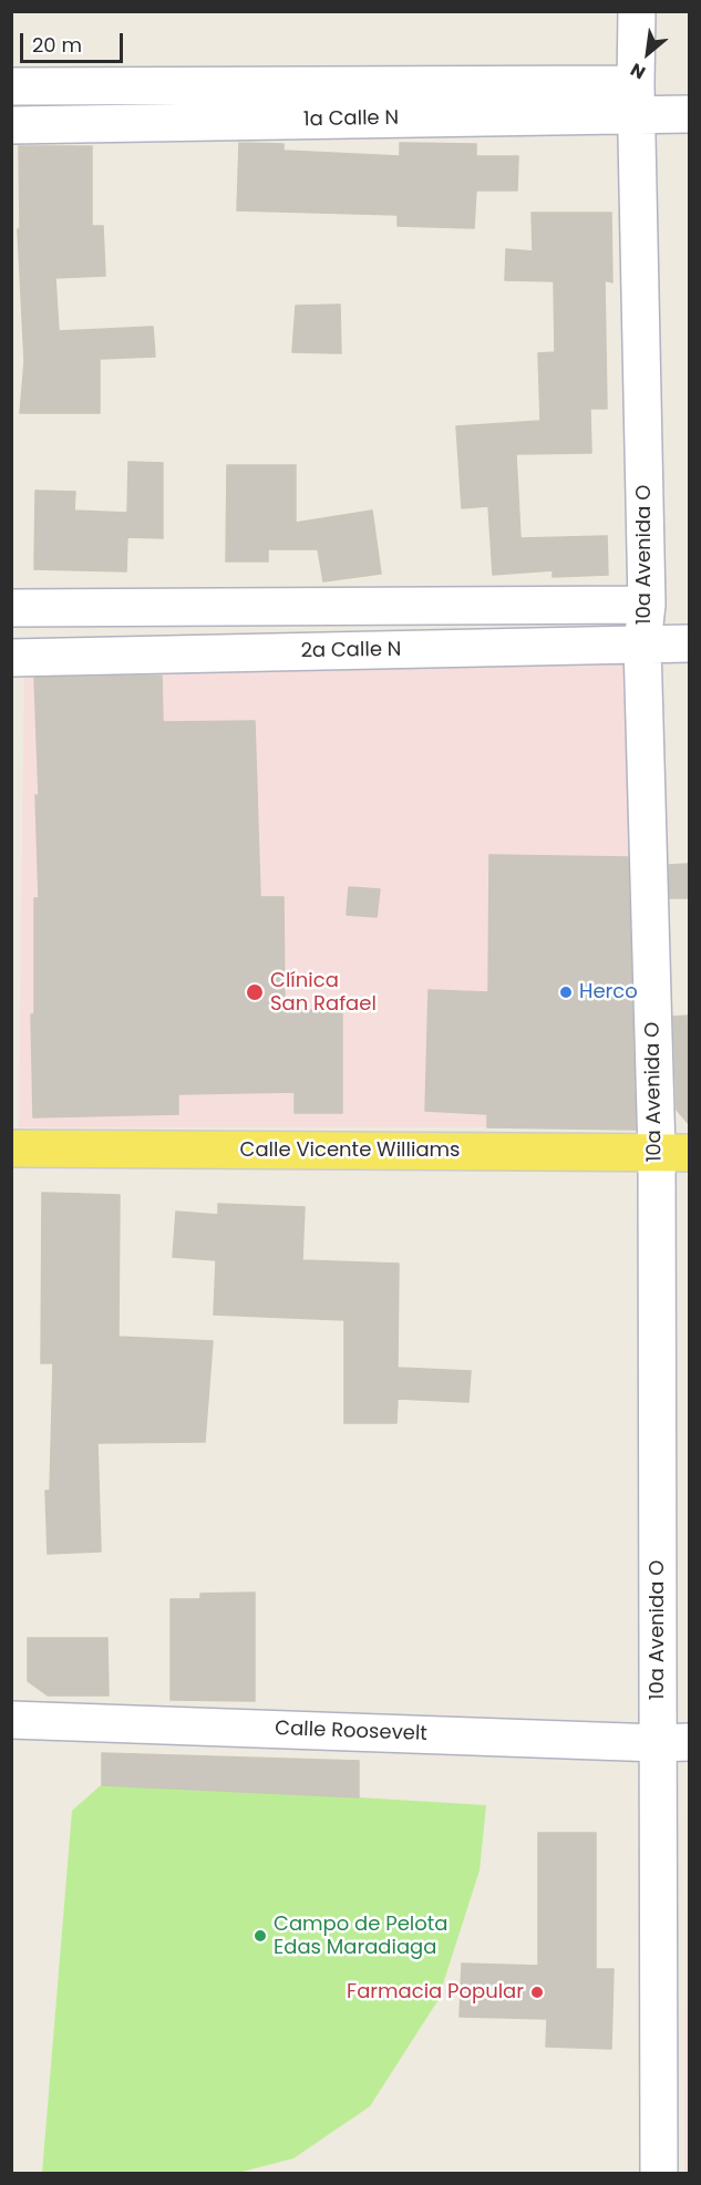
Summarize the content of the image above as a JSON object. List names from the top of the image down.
{
  "streets": {
    "main road": ["Calle Vicente Williams"],
    "street": [
      "1a Calle N",
      "10a Avenida O",
      "2a Calle N",
      "Calle Roosevelt"
    ]
  },
  "crossings": [
    ["1a Calle N", "10a Avenida O"],
    ["10a Avenida O", "2a Calle N"],
    ["10a Avenida O", "Calle Vicente Williams"],
    ["10a Avenida O", "Calle Roosevelt"]
  ],
  "places": [
    "Clínica San Rafael",
    "Herco",
    "Campo de Pelota Edas Maradiaga",
    "Farmacia Popular"
  ],
  "scale_bar": "20 m",
  "north": "bottom left"
}
